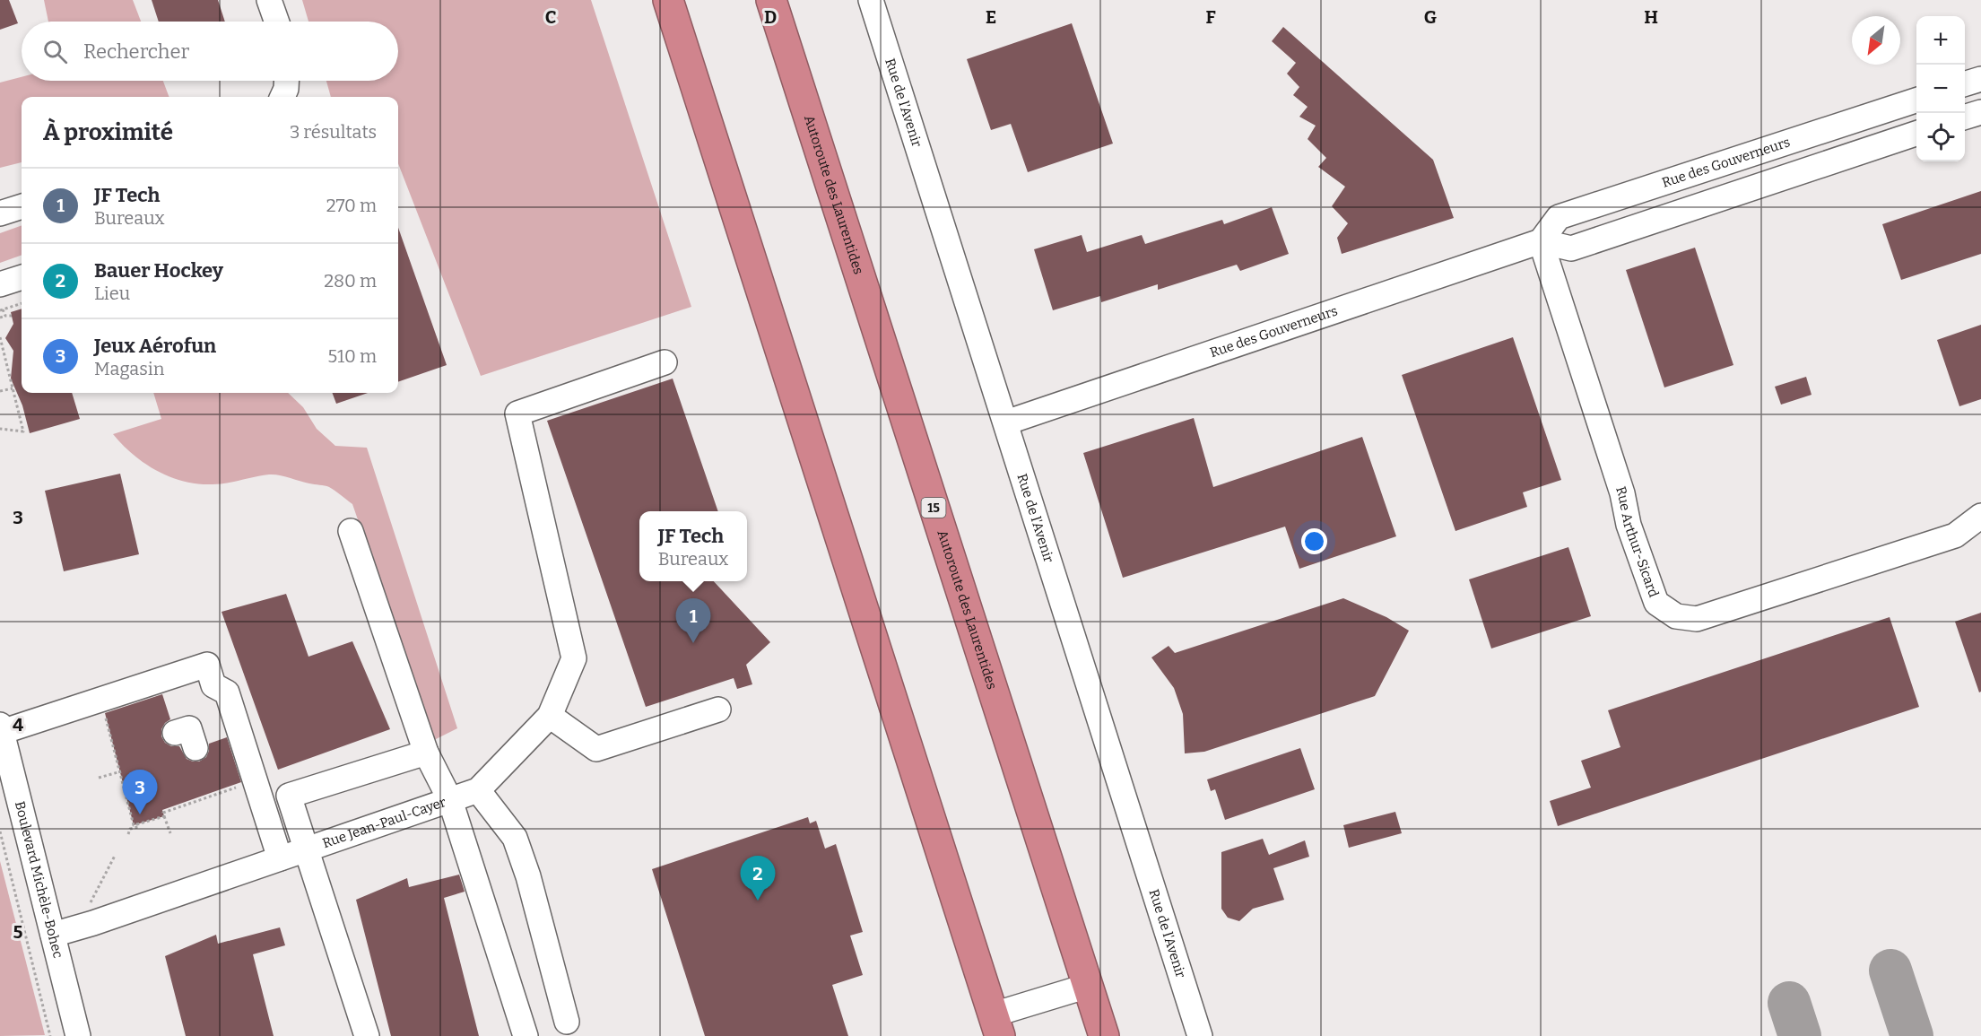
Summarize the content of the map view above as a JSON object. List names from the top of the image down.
{
  "streets": {
    "highway": ["Autoroute des Laurentides", "15"],
    "street": [
      "Rue de l'Avenir",
      "Rue des Gouverneurs",
      "Rue Arthur-Sicard",
      "Rue Jean-Paul-Cayer",
      "Boulevard Michèle-Bohec"
    ]
  },
  "crossings": [
    ["Rue de l'Avenir", "Rue des Gouverneurs"],
    ["Rue des Gouverneurs", "Rue Arthur-Sicard"],
    ["Rue Jean-Paul-Cayer", "Boulevard Michèle-Bohec"]
  ],
  "north": "bottom left",
  "page": {
    "map_buttons": ["+", "−"],
    "search": "Rechercher",
    "heading": ["À proximité", "3 résultats"],
    "list": [
      {
        "mark": "1",
        "name": "JF Tech",
        "note": "Bureaux",
        "value": "270 m"
      },
      {
        "mark": "2",
        "name": "Bauer Hockey",
        "note": "Lieu",
        "value": "280 m"
      },
      {
        "mark": "3",
        "name": "Jeux Aérofun",
        "note": "Magasin",
        "value": "510 m"
      }
    ],
    "popup": ["JF Tech", "Bureaux"],
    "pins": ["1", "3", "2"]
  },
  "grid": {
    "columns": [
      "C",
      "D",
      "E",
      "F",
      "G",
      "H"
    ],
    "rows": ["3", "4", "5"]
  }
}
